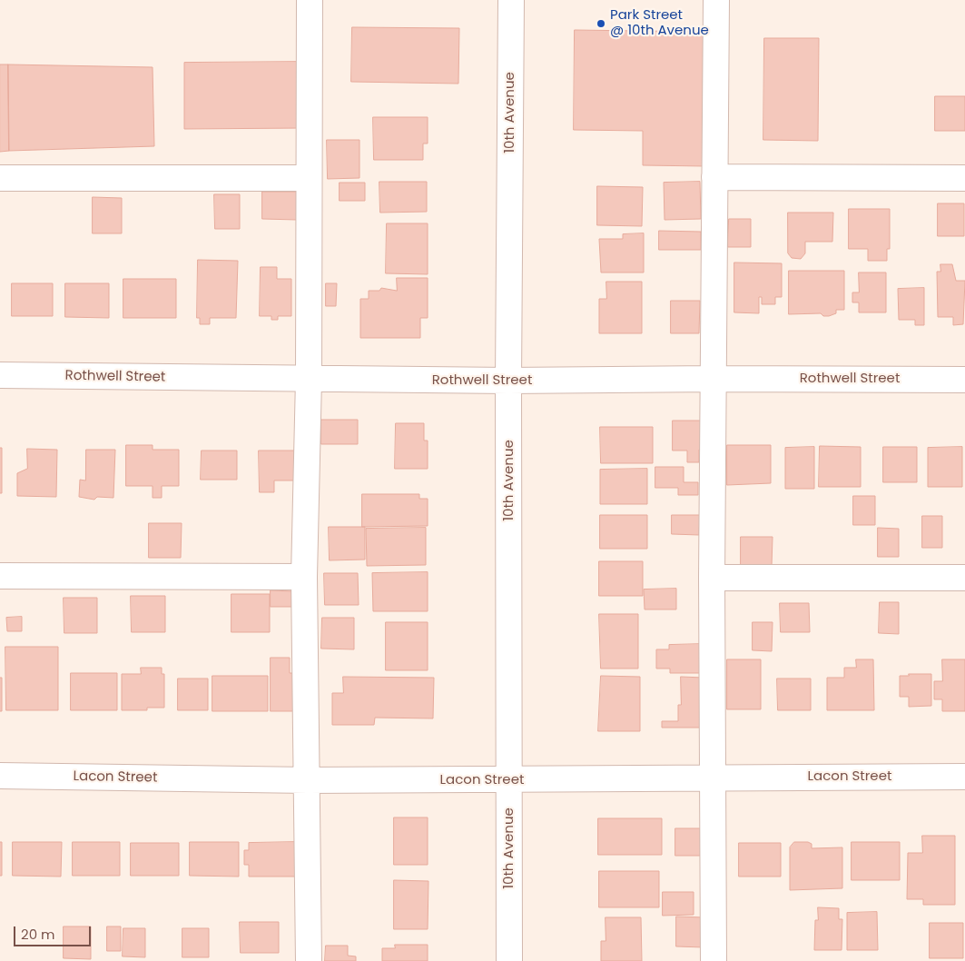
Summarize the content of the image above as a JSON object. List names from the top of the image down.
{
  "streets": {
    "street": ["10th Avenue", "Rothwell Street", "Lacon Street"]
  },
  "crossings": [
    ["10th Avenue", "Rothwell Street"],
    ["10th Avenue", "Lacon Street"]
  ],
  "places": ["Park Street @ 10th Avenue"],
  "scale_bar": "20 m"
}
